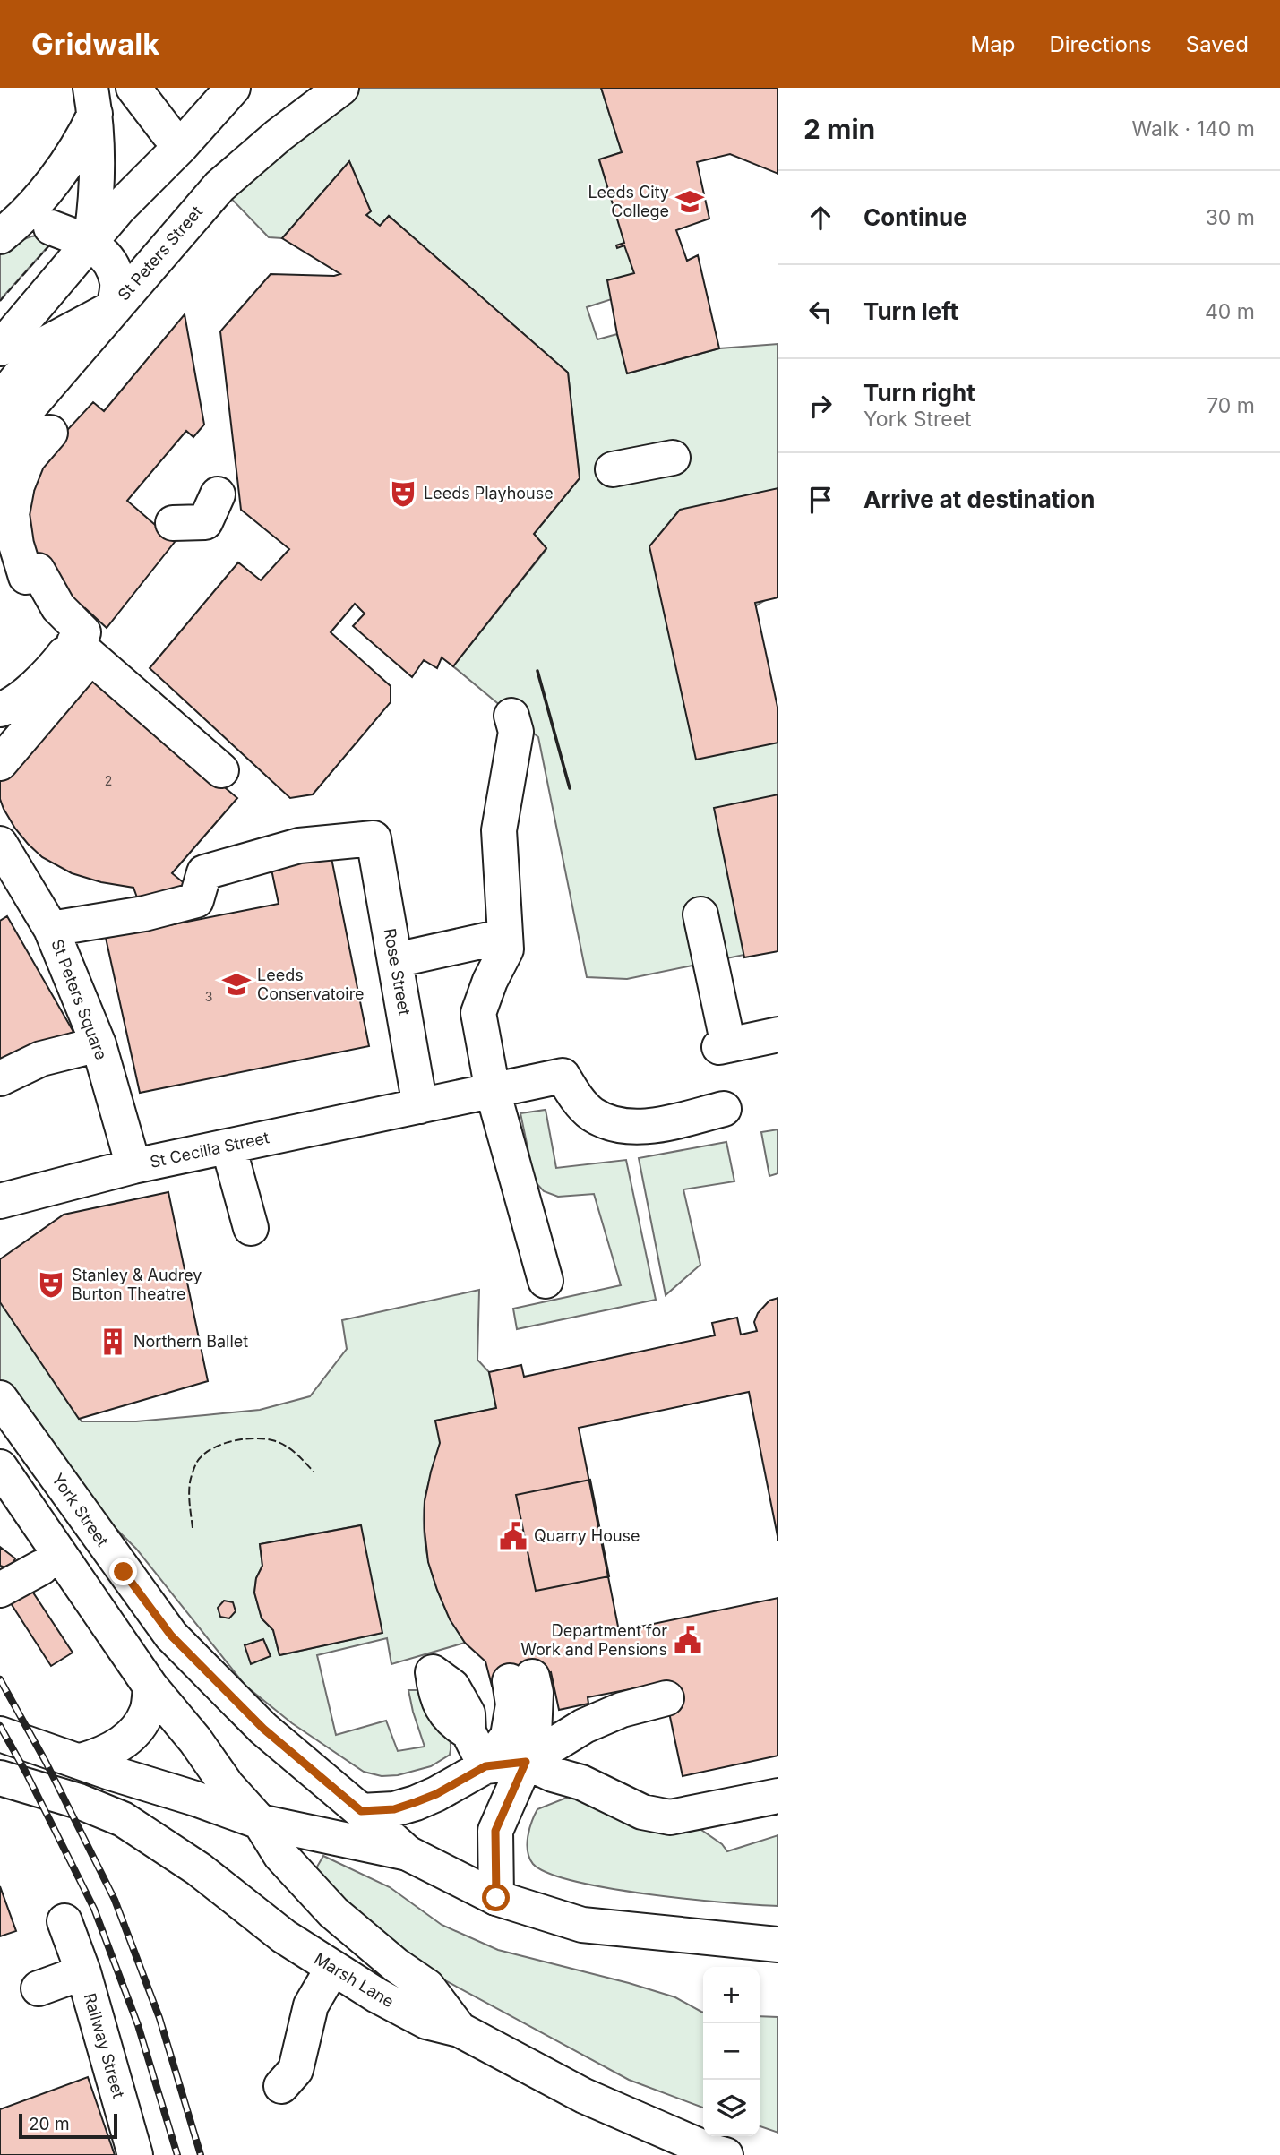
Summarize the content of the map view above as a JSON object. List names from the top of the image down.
{
  "streets": {
    "main road": [
      "St Peters Street",
      "Rose Street",
      "St Peters Square",
      "St Cecilia Street",
      "York Street",
      "Marsh Lane",
      "Railway Street"
    ]
  },
  "crossings": [
    ["Rose Street", "St Cecilia Street"],
    ["St Peters Square", "St Cecilia Street"]
  ],
  "places": {
    "school or university": ["Leeds City College", "Leeds Conservatoire"],
    "theatre": ["Leeds Playhouse", "Stanley & Audrey Burton Theatre"],
    "building": ["Northern Ballet"],
    "public building": ["Quarry House", "Department for Work and Pensions"]
  },
  "house_numbers": ["2", "3"],
  "scale_bar": "20 m",
  "page": {
    "header": "Gridwalk",
    "nav": ["Map", "Directions", "Saved"],
    "heading": ["2 min", "Walk · 140 m"],
    "list": [
      ["Continue", "30 m"],
      ["Turn left", "40 m"],
      ["Turn right", "York Street", "70 m"],
      "Arrive at destination"
    ],
    "map_buttons": ["+", "−"],
    "scale": "20 m"
  }
}
